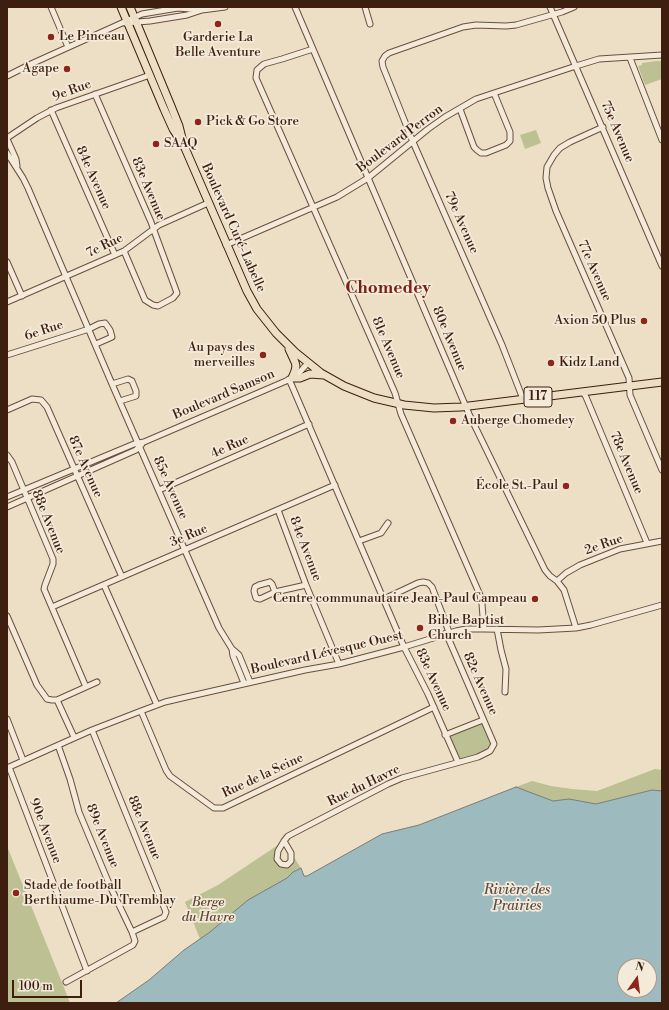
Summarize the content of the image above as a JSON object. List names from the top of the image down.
{
  "streets": {
    "main road": ["Boulevard Curé-Labelle", "117"],
    "street": [
      "9e Rue",
      "75e Avenue",
      "Boulevard Perron",
      "84e Avenue",
      "83e Avenue",
      "79e Avenue",
      "7e Rue",
      "77e Avenue",
      "6e Rue",
      "80e Avenue",
      "81e Avenue",
      "Boulevard Samson",
      "4e Rue",
      "78e Avenue",
      "87e Avenue",
      "85e Avenue",
      "88e Avenue",
      "3e Rue",
      "2e Rue",
      "Boulevard Lévesque Ouest",
      "82e Avenue",
      "Rue de la Seine",
      "Rue du Havre",
      "90e Avenue",
      "89e Avenue"
    ]
  },
  "crossings": [
    ["9e Rue", "84e Avenue"],
    ["9e Rue", "83e Avenue"],
    ["9e Rue", "Boulevard Curé-Labelle"],
    ["9e Rue", "85e Avenue"],
    ["75e Avenue", "Boulevard Perron"],
    ["75e Avenue", "79e Avenue"],
    ["75e Avenue", "77e Avenue"],
    ["Boulevard Perron", "79e Avenue"],
    ["Boulevard Perron", "Boulevard Curé-Labelle"],
    ["Boulevard Perron", "80e Avenue"],
    ["Boulevard Perron", "81e Avenue"],
    ["84e Avenue", "7e Rue"],
    ["84e Avenue", "3e Rue"],
    ["84e Avenue", "Boulevard Lévesque Ouest"],
    ["83e Avenue", "7e Rue"],
    ["83e Avenue", "Boulevard Samson"],
    ["83e Avenue", "4e Rue"],
    ["83e Avenue", "3e Rue"],
    ["83e Avenue", "Boulevard Lévesque Ouest"],
    ["83e Avenue", "82e Avenue"],
    ["83e Avenue", "Rue de la Seine"],
    ["83e Avenue", "Rue du Havre"],
    ["79e Avenue", "Boulevard Curé-Labelle"],
    ["Boulevard Curé-Labelle", "7e Rue"],
    ["Boulevard Curé-Labelle", "77e Avenue"],
    ["Boulevard Curé-Labelle", "80e Avenue"],
    ["Boulevard Curé-Labelle", "81e Avenue"],
    ["Boulevard Curé-Labelle", "Boulevard Samson"],
    ["Boulevard Curé-Labelle", "78e Avenue"],
    ["7e Rue", "85e Avenue"],
    ["6e Rue", "85e Avenue"],
    ["80e Avenue", "81e Avenue"],
    ["80e Avenue", "2e Rue"],
    ["80e Avenue", "Boulevard Lévesque Ouest"],
    ["81e Avenue", "Boulevard Lévesque Ouest"],
    ["Boulevard Samson", "87e Avenue"],
    ["Boulevard Samson", "85e Avenue"],
    ["Boulevard Samson", "88e Avenue"],
    ["4e Rue", "85e Avenue"],
    ["78e Avenue", "2e Rue"],
    ["87e Avenue", "3e Rue"],
    ["85e Avenue", "3e Rue"],
    ["85e Avenue", "Boulevard Lévesque Ouest"],
    ["88e Avenue", "3e Rue"],
    ["88e Avenue", "Boulevard Lévesque Ouest"],
    ["88e Avenue", "89e Avenue"],
    ["Boulevard Lévesque Ouest", "82e Avenue"],
    ["Boulevard Lévesque Ouest", "Rue de la Seine"],
    ["Boulevard Lévesque Ouest", "90e Avenue"],
    ["Boulevard Lévesque Ouest", "89e Avenue"],
    ["82e Avenue", "Rue du Havre"]
  ],
  "districts": ["Chomedey"],
  "water": ["Rivière des Prairies"],
  "parks": ["Berge du Havre"],
  "places": [
    "Garderie La Belle Aventure",
    "Le Pinceau",
    "Agape",
    "Pick & Go Store",
    "SAAQ",
    "Axion 50 Plus",
    "Au pays des merveilles",
    "Kidz Land",
    "Auberge Chomedey",
    "École St.-Paul",
    "Centre communautaire Jean-Paul Campeau",
    "Bible Baptist Church",
    "Stade de football Berthiaume-Du Tremblay"
  ],
  "scale_bar": "100 m",
  "north": "top"
}
